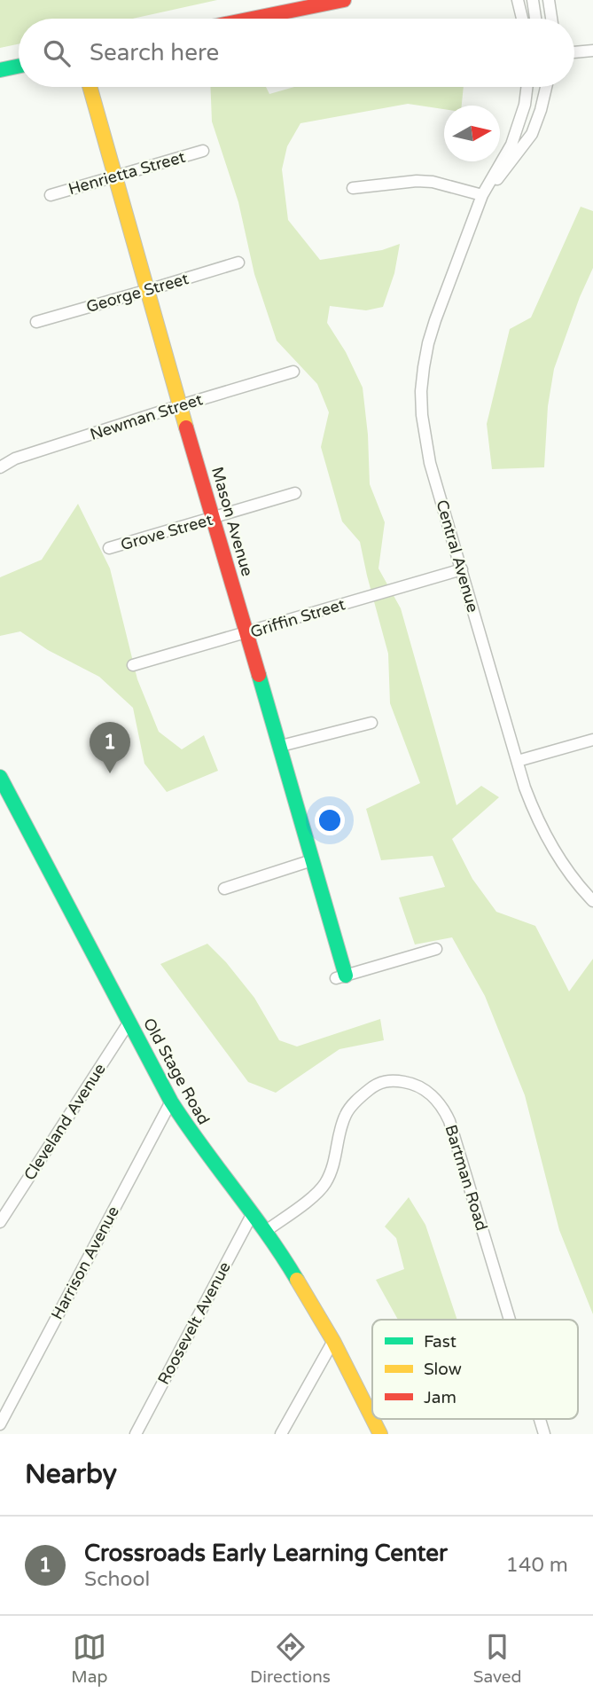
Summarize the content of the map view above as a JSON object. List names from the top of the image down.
{
  "streets": {
    "street": [
      "Henrietta Street",
      "George Street",
      "Newman Street",
      "Mason Avenue",
      "Grove Street",
      "Central Avenue",
      "Griffin Street",
      "Old Stage Road",
      "Cleveland Avenue",
      "Bartman Road",
      "Harrison Avenue",
      "Roosevelt Avenue"
    ]
  },
  "crossings": [
    ["Henrietta Street", "Mason Avenue"],
    ["George Street", "Mason Avenue"],
    ["Newman Street", "Mason Avenue"],
    ["Mason Avenue", "Grove Street"],
    ["Mason Avenue", "Griffin Street"],
    ["Central Avenue", "Griffin Street"],
    ["Old Stage Road", "Cleveland Avenue"],
    ["Old Stage Road", "Bartman Road"],
    ["Old Stage Road", "Harrison Avenue"],
    ["Old Stage Road", "Roosevelt Avenue"]
  ],
  "legend": ["Fast", "Slow", "Jam"],
  "north": "right",
  "page": {
    "search": "Search here",
    "pins": "1",
    "heading": "Nearby",
    "list": [
      {
        "mark": "1",
        "name": "Crossroads Early Learning Center",
        "note": "School",
        "value": "140 m"
      }
    ],
    "nav": ["Map", "Directions", "Saved"]
  }
}
